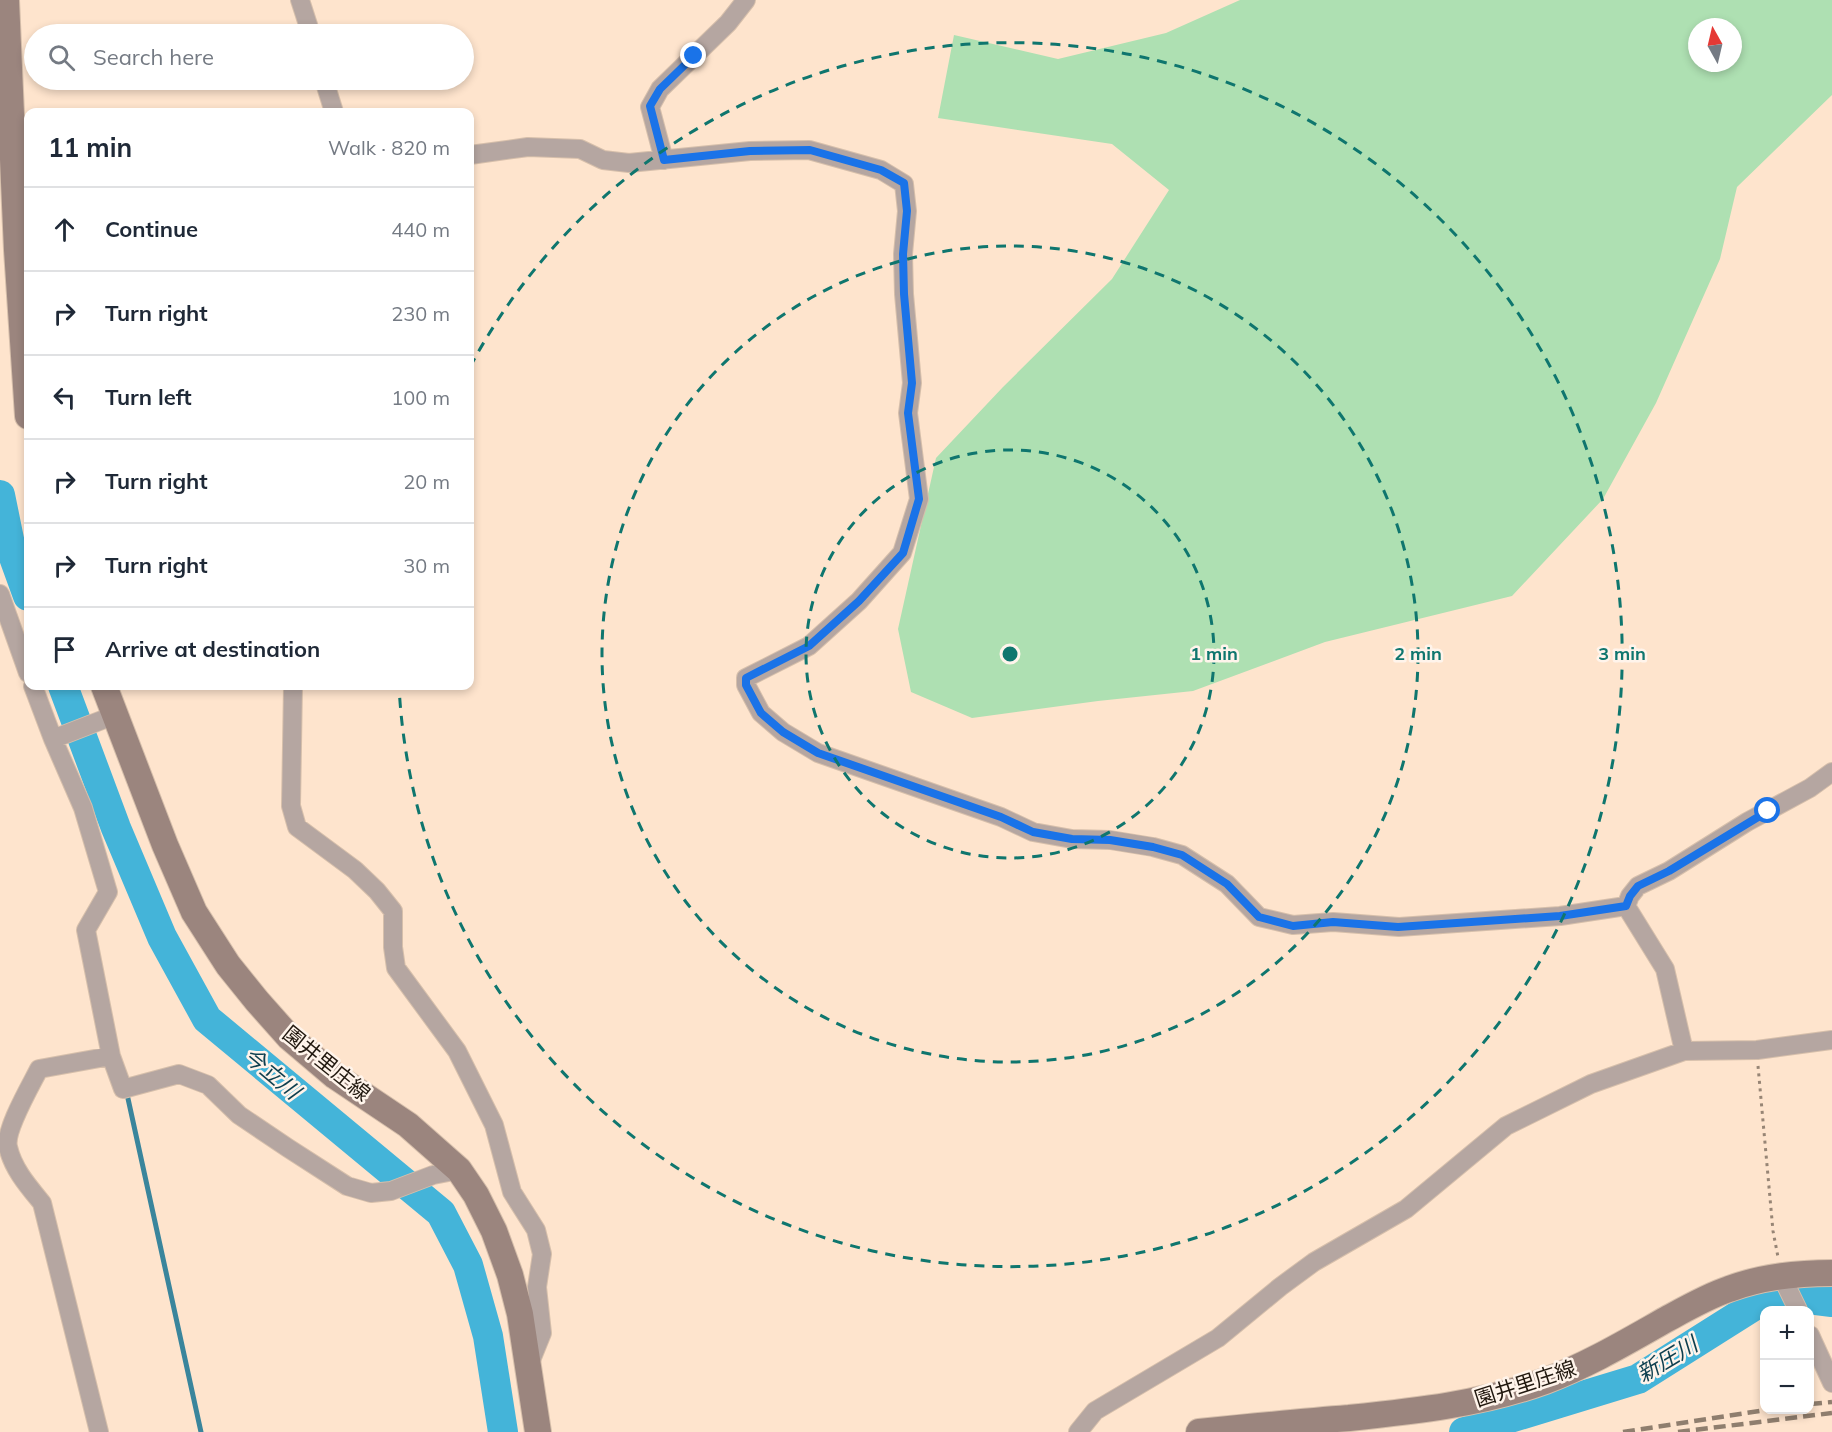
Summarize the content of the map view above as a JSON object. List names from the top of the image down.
{
  "streets": {
    "main road": ["園井里庄線"]
  },
  "water": ["今立川", "新圧川"],
  "north": "top",
  "page": {
    "search": "Search here",
    "heading": ["11 min", "Walk · 820 m"],
    "list": [
      ["Continue", "440 m"],
      ["Turn right", "230 m"],
      ["Turn left", "100 m"],
      ["Turn right", "20 m"],
      ["Turn right", "30 m"],
      "Arrive at destination"
    ],
    "map_buttons": ["+", "−"]
  },
  "rings": ["1 min", "2 min", "3 min"]
}
